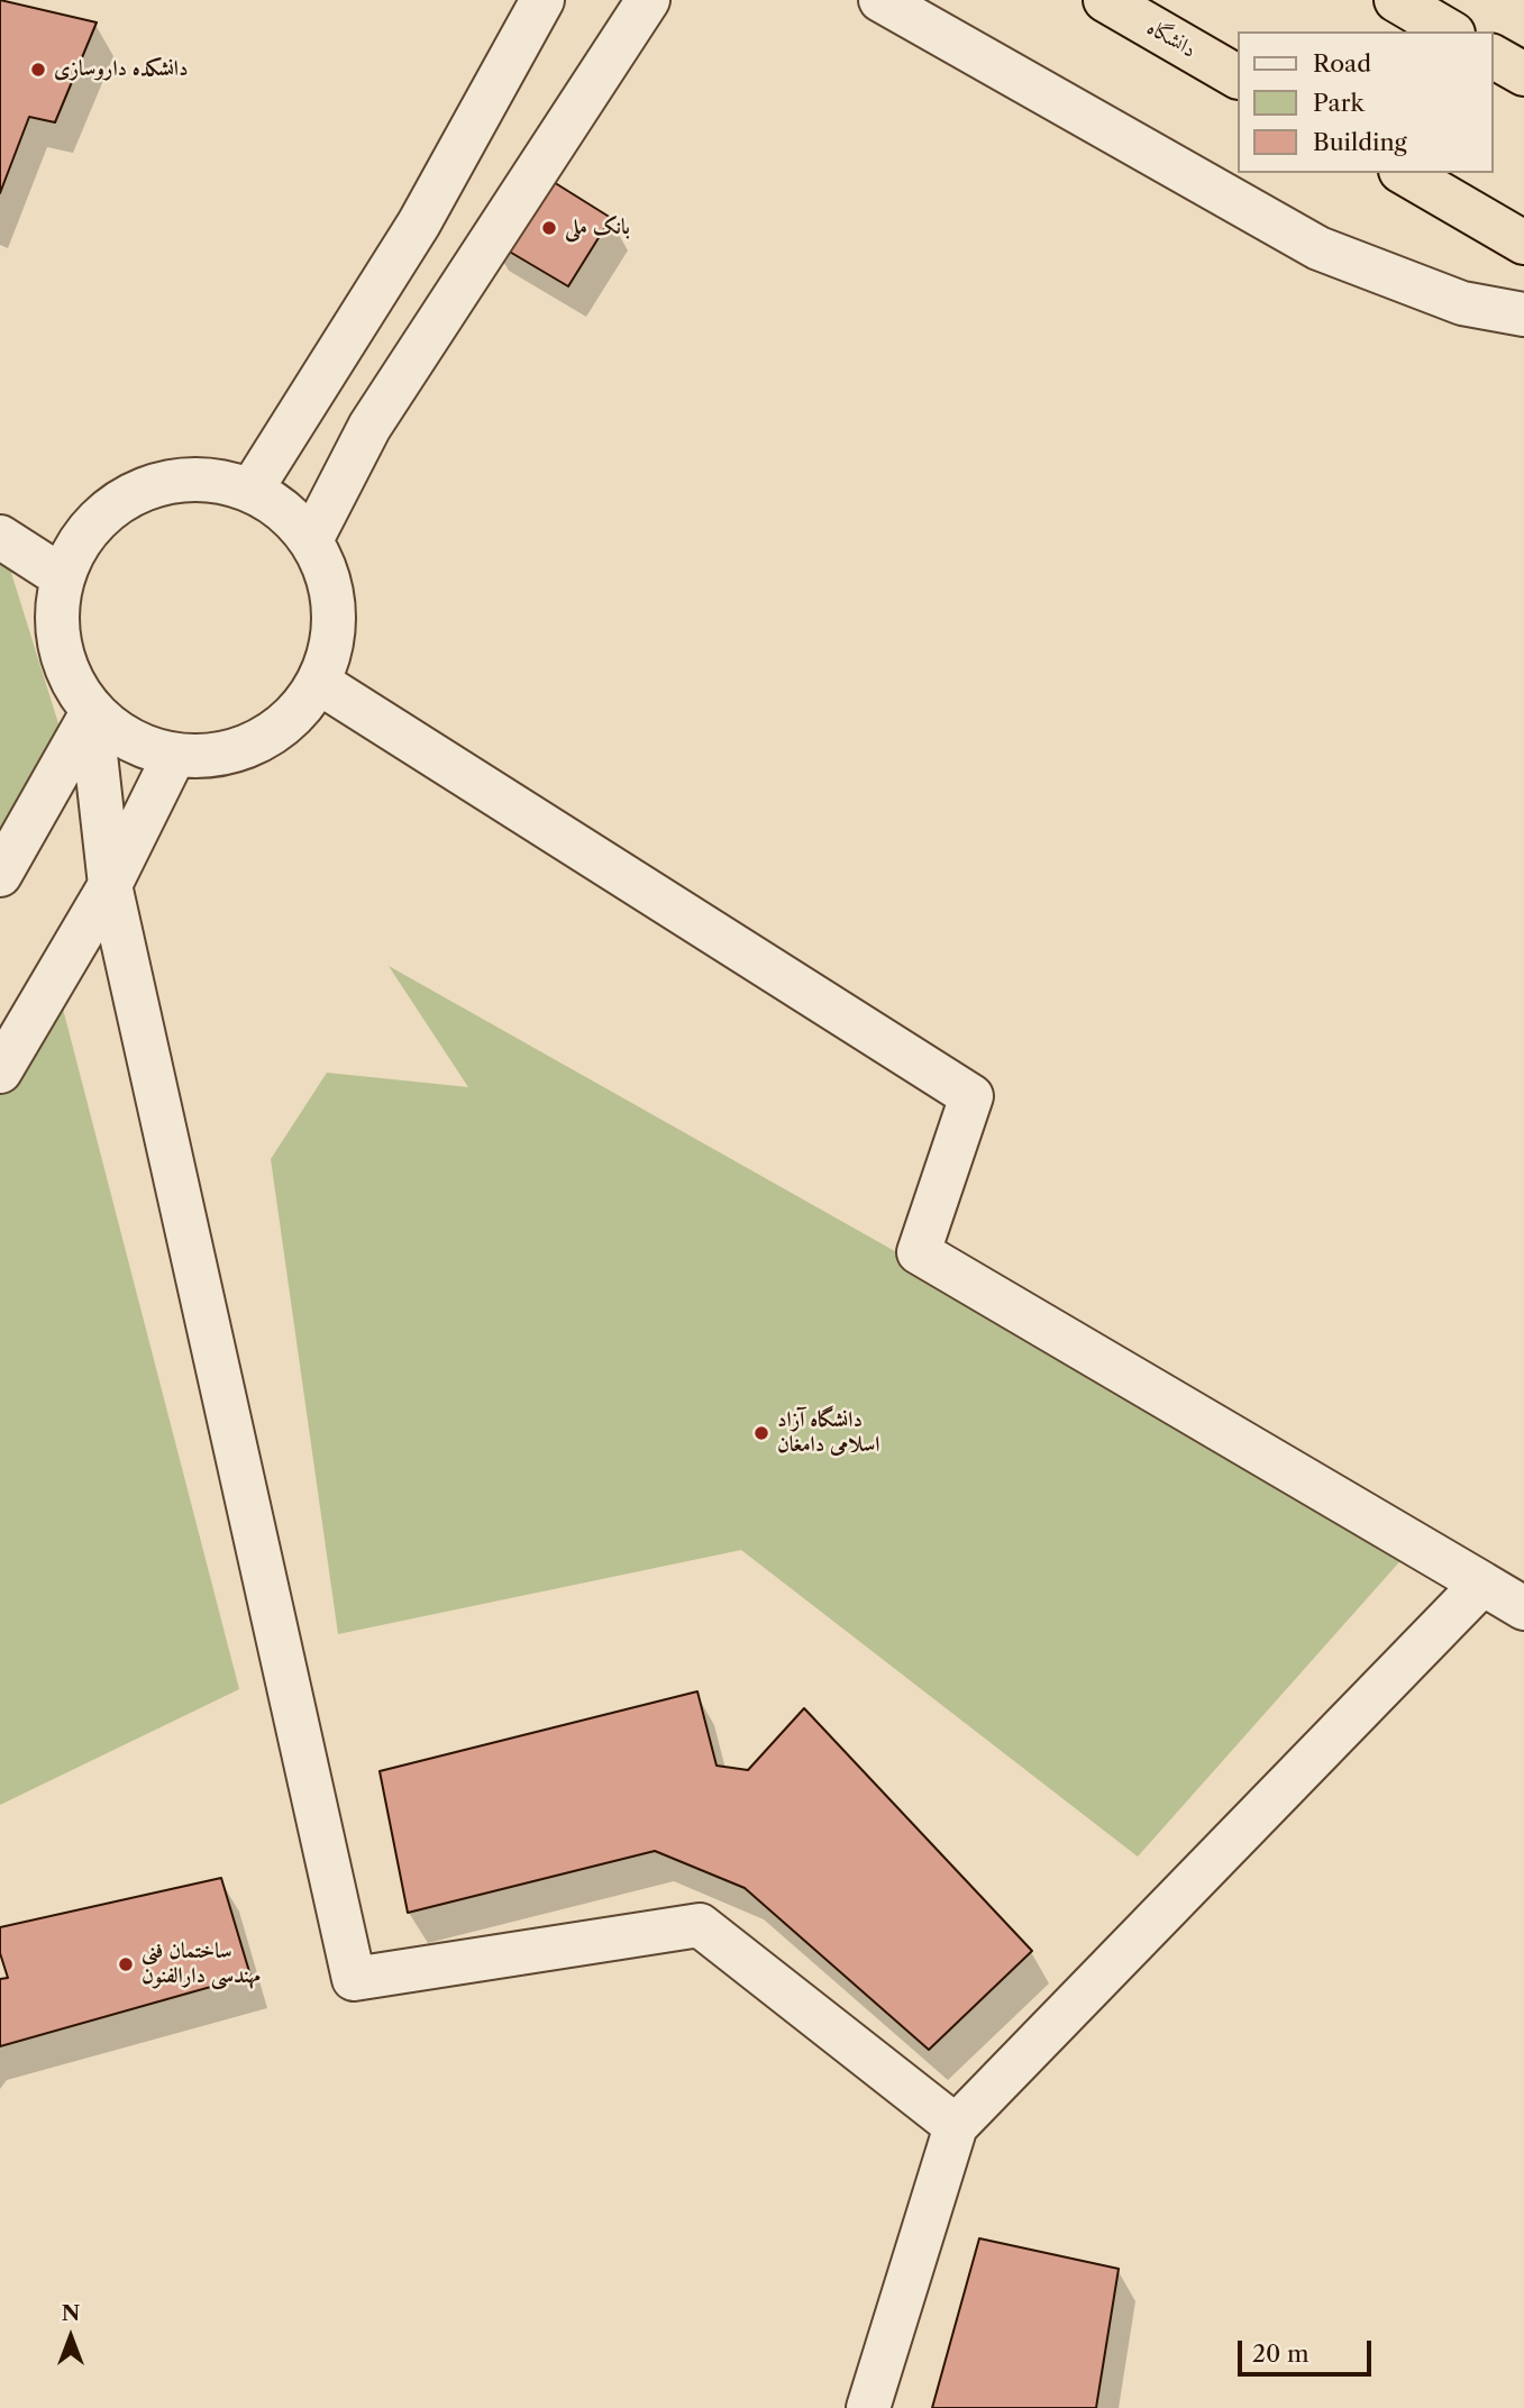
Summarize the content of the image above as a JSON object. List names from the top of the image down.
{
  "streets": {
    "highway": ["دانشگاه"]
  },
  "places": [
    "دانشکده داروسازی",
    "بانک ملی",
    "دانشگاه آزاد اسلامی دامغان",
    "ساختمان فنی مهندسی دارالفنون"
  ],
  "legend": ["Road", "Park", "Building"],
  "scale_bar": "20 m",
  "north": "top"
}
